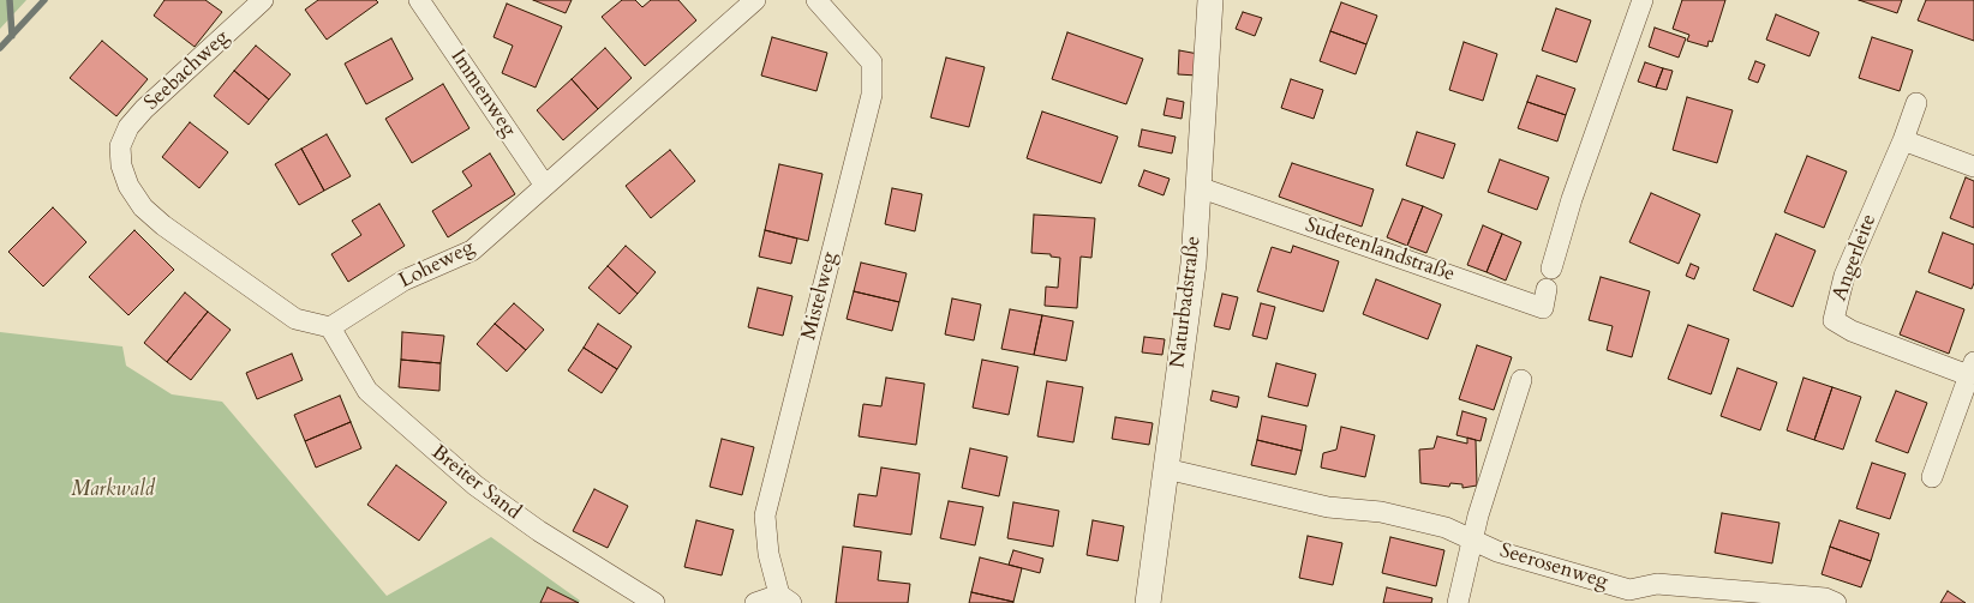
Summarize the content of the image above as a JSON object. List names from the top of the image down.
{
  "streets": {
    "street": [
      "Seebachweg",
      "Immenweg",
      "Sudetenlandstraße",
      "Angerleite",
      "Loheweg",
      "Mistelweg",
      "Naturbadstraße",
      "Breiter Sand",
      "Seerosenweg"
    ]
  },
  "crossings": [
    ["Seebachweg", "Loheweg"],
    ["Seebachweg", "Breiter Sand"],
    ["Immenweg", "Loheweg"],
    ["Sudetenlandstraße", "Naturbadstraße"],
    ["Loheweg", "Breiter Sand"],
    ["Naturbadstraße", "Seerosenweg"]
  ],
  "parks": ["Markwald"]
}
